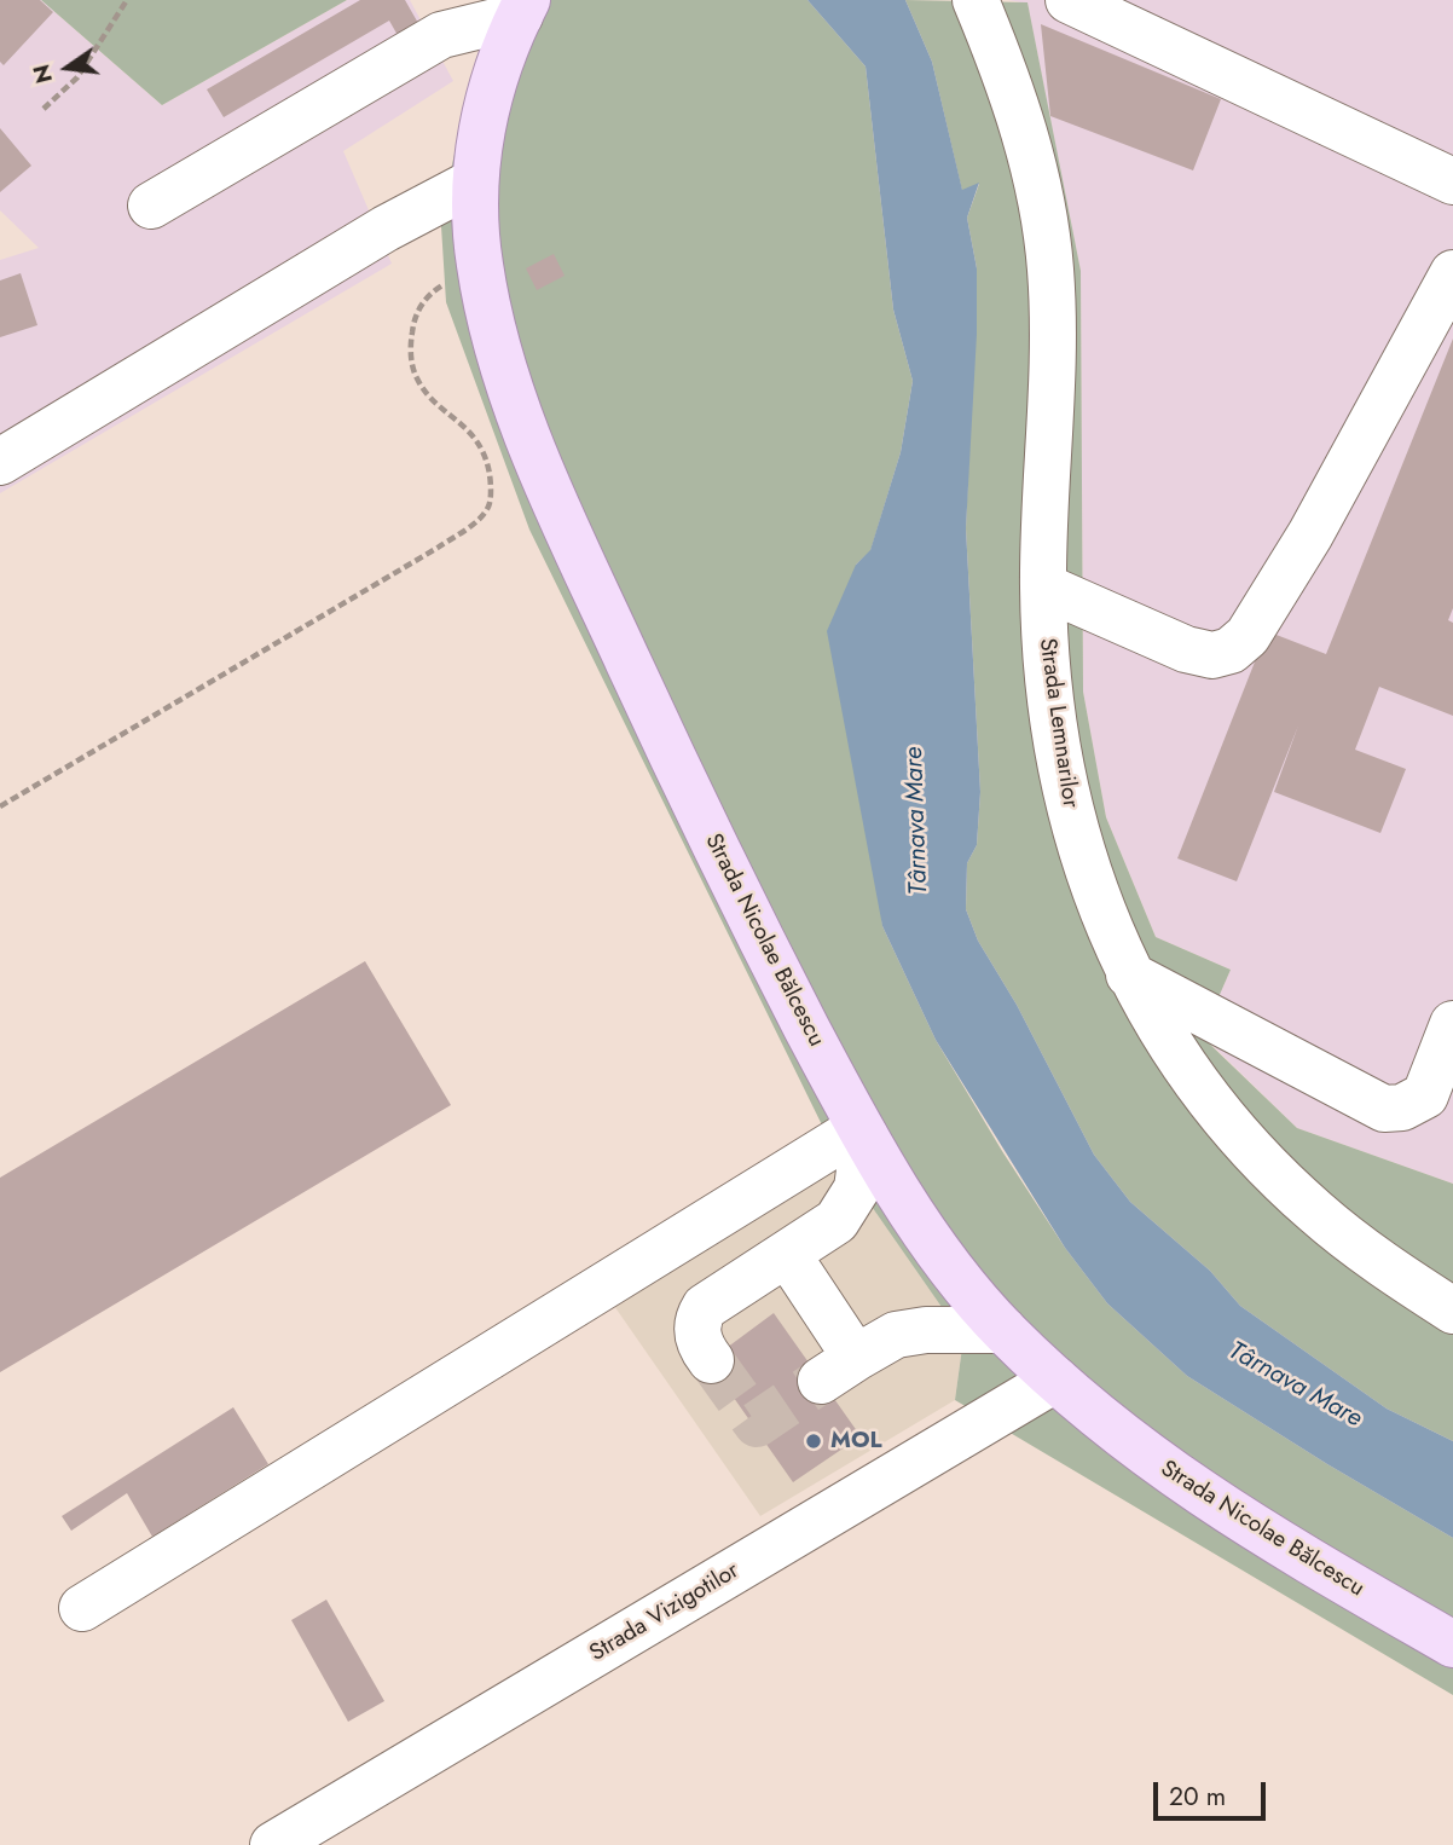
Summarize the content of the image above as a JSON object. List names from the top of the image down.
{
  "streets": {
    "main road": ["Strada Nicolae Bălcescu"],
    "street": ["Strada Lemnarilor", "Strada Vizigotilor"]
  },
  "crossings": [
    ["Strada Nicolae Bălcescu", "Strada Vizigotilor"]
  ],
  "water": ["Târnava Mare"],
  "places": ["MOL"],
  "scale_bar": "20 m",
  "north": "left"
}
